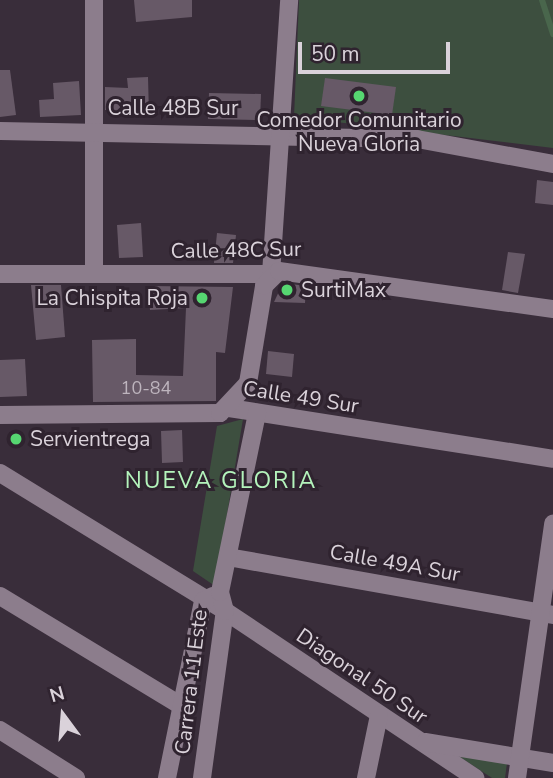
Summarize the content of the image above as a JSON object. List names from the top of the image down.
{
  "streets": {
    "street": [
      "Calle 48B Sur",
      "Calle 48C Sur",
      "Calle 49 Sur",
      "Calle 49A Sur",
      "Diagonal 50 Sur",
      "Carrera 11 Este"
    ]
  },
  "crossings": [
    ["Calle 49 Sur", "Carrera 11 Este"],
    ["Calle 49A Sur", "Carrera 11 Este"],
    ["Diagonal 50 Sur", "Carrera 11 Este"]
  ],
  "districts": ["NUEVA GLORIA"],
  "places": [
    "Comedor Comunitario Nueva Gloria",
    "SurtiMax",
    "La Chispita Roja",
    "Servientrega"
  ],
  "house_numbers": ["10-84"],
  "scale_bar": "50 m",
  "north": "top"
}
